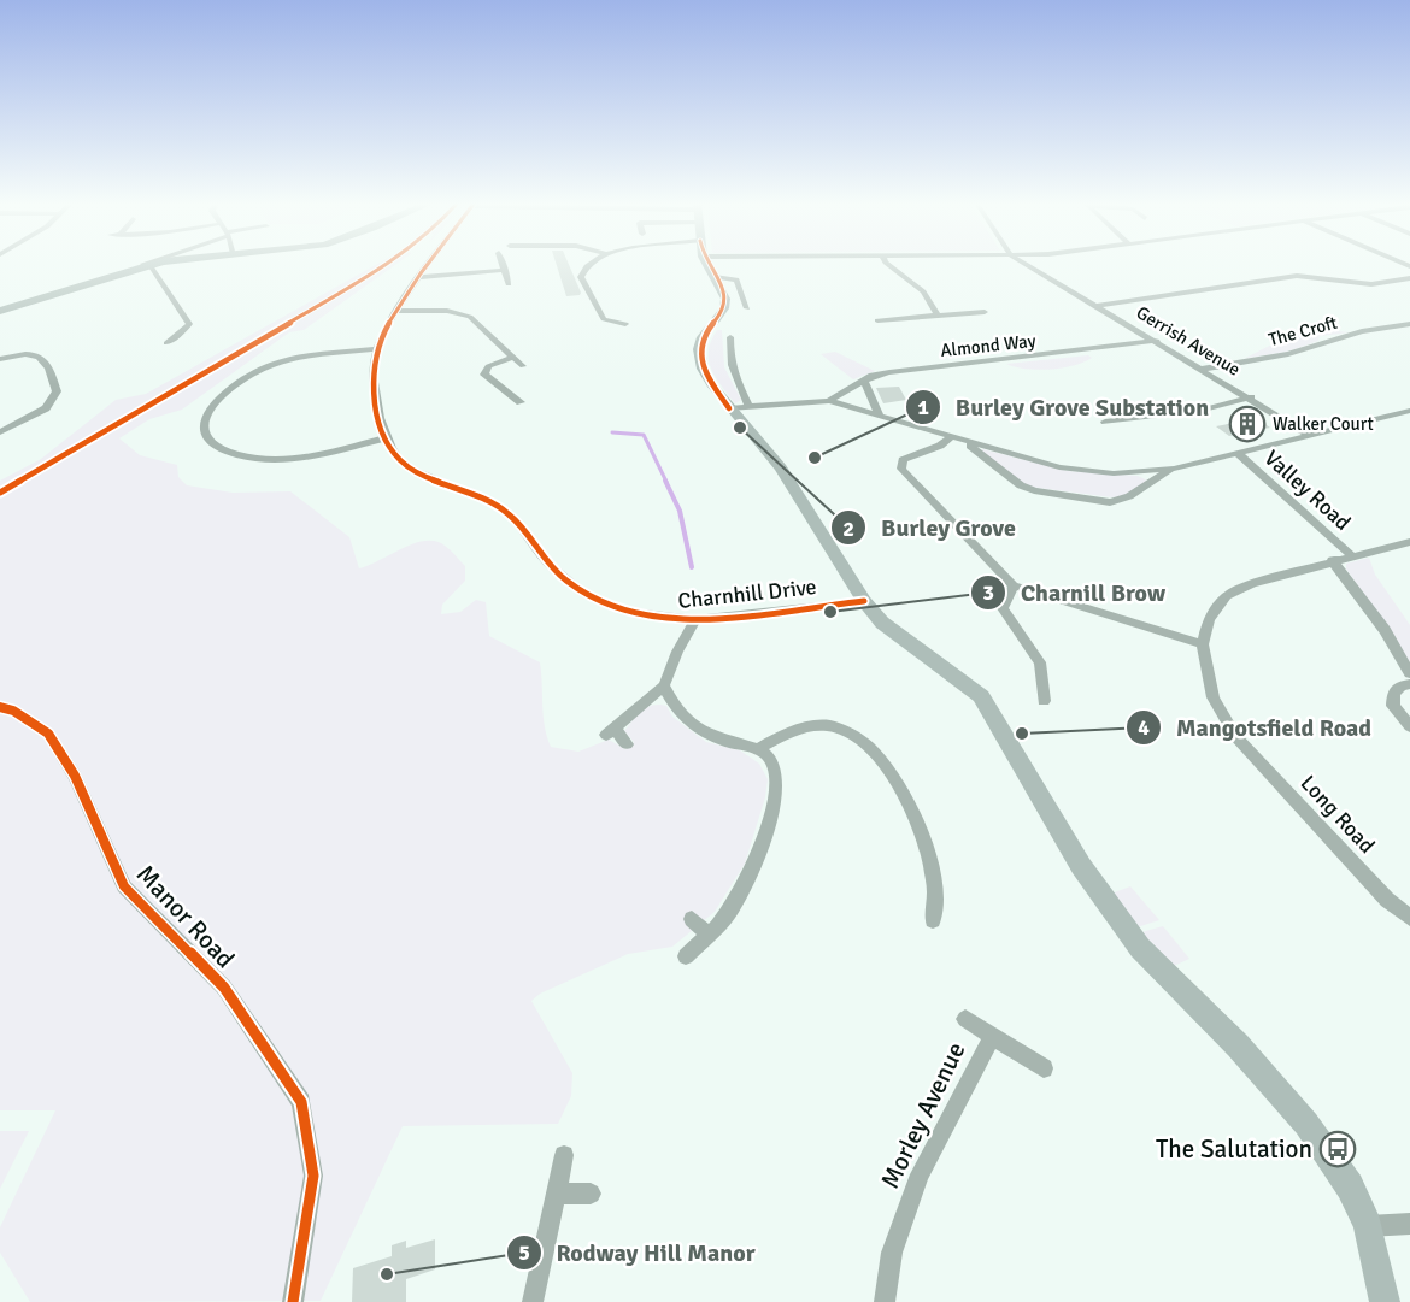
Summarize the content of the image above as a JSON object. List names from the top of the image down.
{
  "streets": {
    "street": [
      "The Croft",
      "Gerrish Avenue",
      "Almond Way",
      "Valley Road",
      "Charnhill Drive",
      "Long Road",
      "Manor Road",
      "Morley Avenue"
    ]
  },
  "crossings": [
    ["The Croft", "Gerrish Avenue"],
    ["Gerrish Avenue", "Almond Way"]
  ],
  "places": {
    "building": ["Walker Court"],
    "other": [
      "Burley Grove",
      "Burley Grove Substation",
      "Charnill Brow",
      "Mangotsfield Road",
      "Rodway Hill Manor"
    ],
    "bus stop": ["The Salutation"]
  }
}
